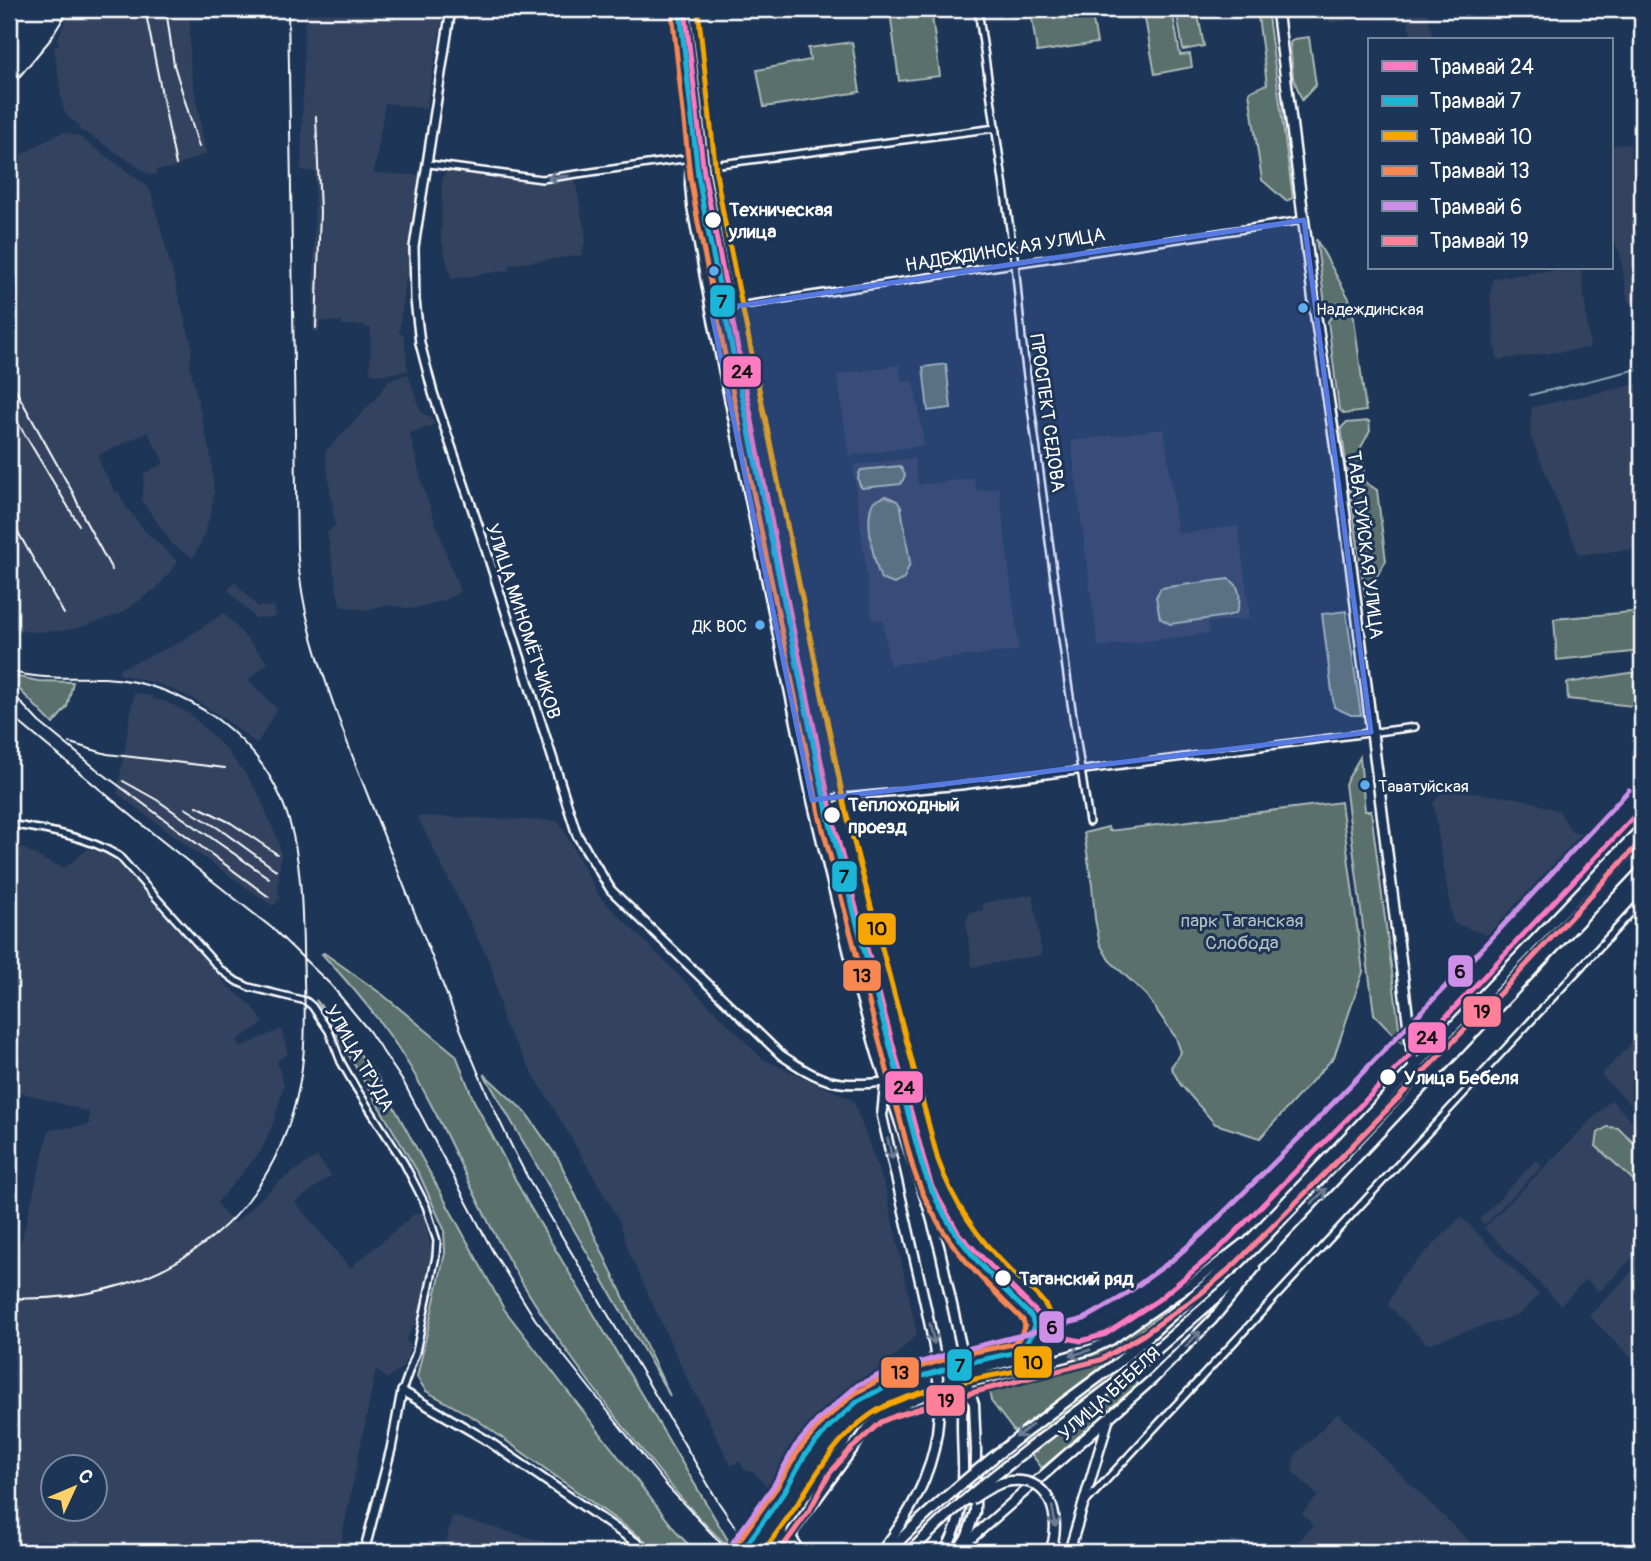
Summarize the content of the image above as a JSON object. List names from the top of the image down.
{
  "streets": {
    "main road": ["ТАВАТУЙСКАЯ УЛИЦА", "УЛИЦА БЕБЕЛЯ"],
    "street": [
      "НАДЕЖДИНСКАЯ УЛИЦА",
      "ПРОСПЕКТ СЕДОВА",
      "УЛИЦА МИНОМЁТЧИКОВ",
      "УЛИЦА ТРУДА"
    ]
  },
  "crossings": [
    ["НАДЕЖДИНСКАЯ УЛИЦА", "ПРОСПЕКТ СЕДОВА"],
    ["НАДЕЖДИНСКАЯ УЛИЦА", "ТАВАТУЙСКАЯ УЛИЦА"],
    ["ТАВАТУЙСКАЯ УЛИЦА", "УЛИЦА БЕБЕЛЯ"]
  ],
  "parks": ["парк Таганская Слобода"],
  "places": [
    "Техническая улица",
    "Надеждинская",
    "ДК ВОС",
    "Таватуйская",
    "Теплоходный проезд",
    "Улица Бебеля",
    "Таганский ряд"
  ],
  "lines": [
    "tram line 24",
    "tram line 10",
    "tram line 7",
    "tram line 13",
    "tram line 6",
    "tram line 19"
  ],
  "legend": [
    "Трамвай 24",
    "Трамвай 7",
    "Трамвай 10",
    "Трамвай 13",
    "Трамвай 6",
    "Трамвай 19"
  ],
  "north": "top right"
}
